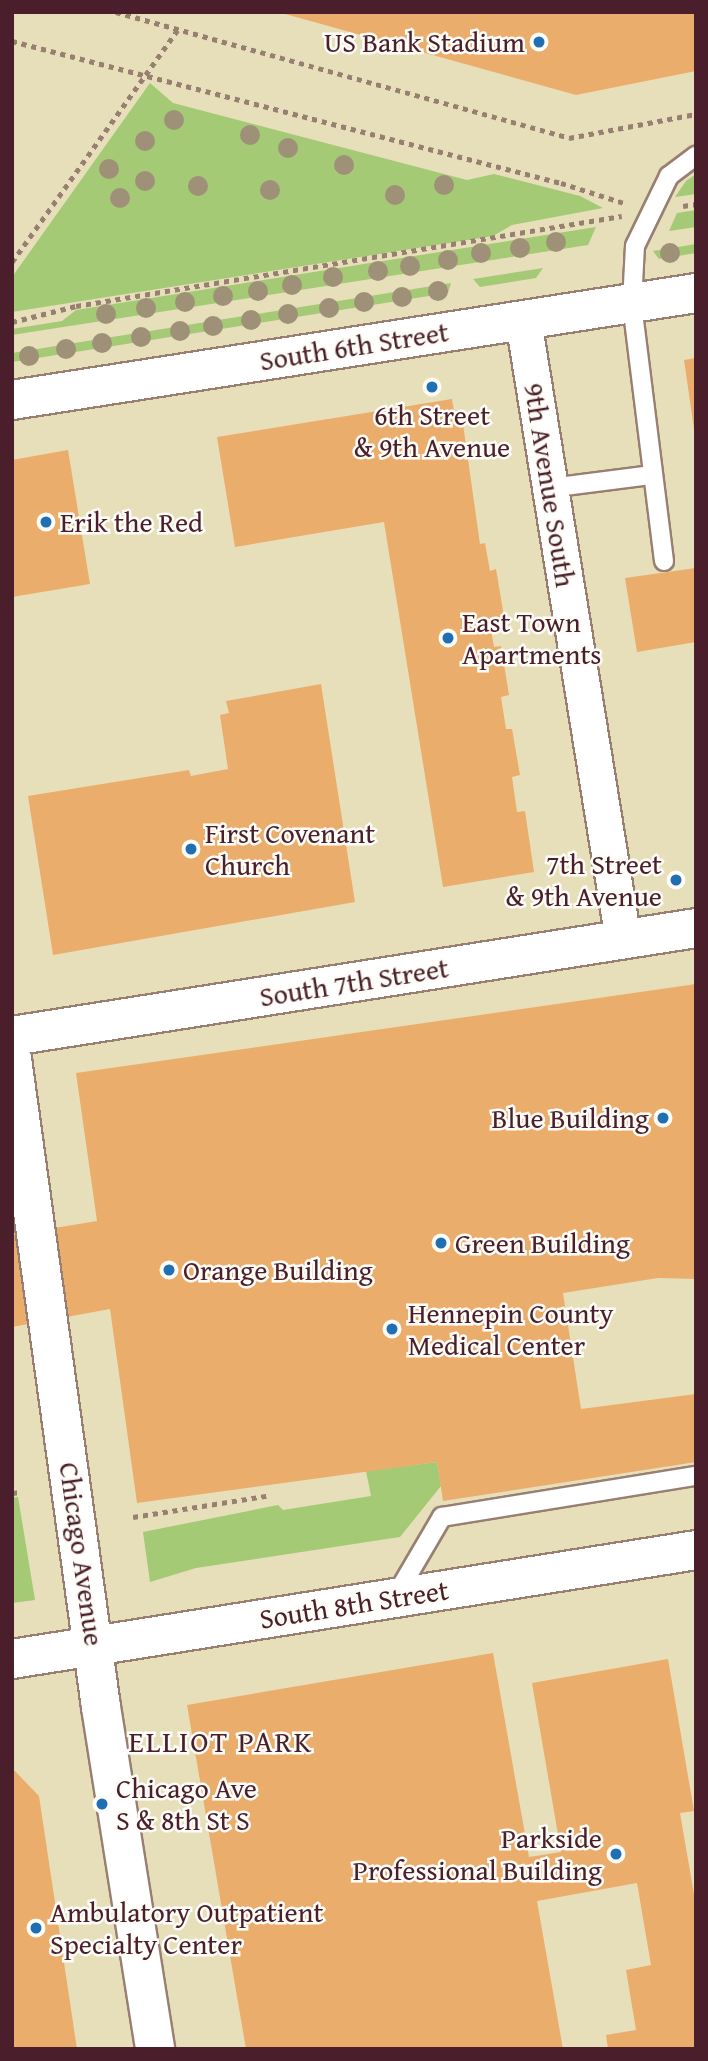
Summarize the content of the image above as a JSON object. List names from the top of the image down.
{
  "streets": {
    "main road": [
      "South 6th Street",
      "South 7th Street",
      "Chicago Avenue",
      "South 8th Street"
    ],
    "street": ["9th Avenue South"]
  },
  "crossings": [
    ["South 6th Street", "9th Avenue South"],
    ["9th Avenue South", "South 7th Street"],
    ["Chicago Avenue", "South 8th Street"]
  ],
  "districts": ["ELLIOT PARK"],
  "places": [
    "US Bank Stadium",
    "6th Street & 9th Avenue",
    "Erik the Red",
    "East Town Apartments",
    "First Covenant Church",
    "7th Street & 9th Avenue",
    "Blue Building",
    "Green Building",
    "Orange Building",
    "Hennepin County Medical Center",
    "Chicago Ave S & 8th St S",
    "Parkside Professional Building",
    "Ambulatory Outpatient Specialty Center"
  ]
}
